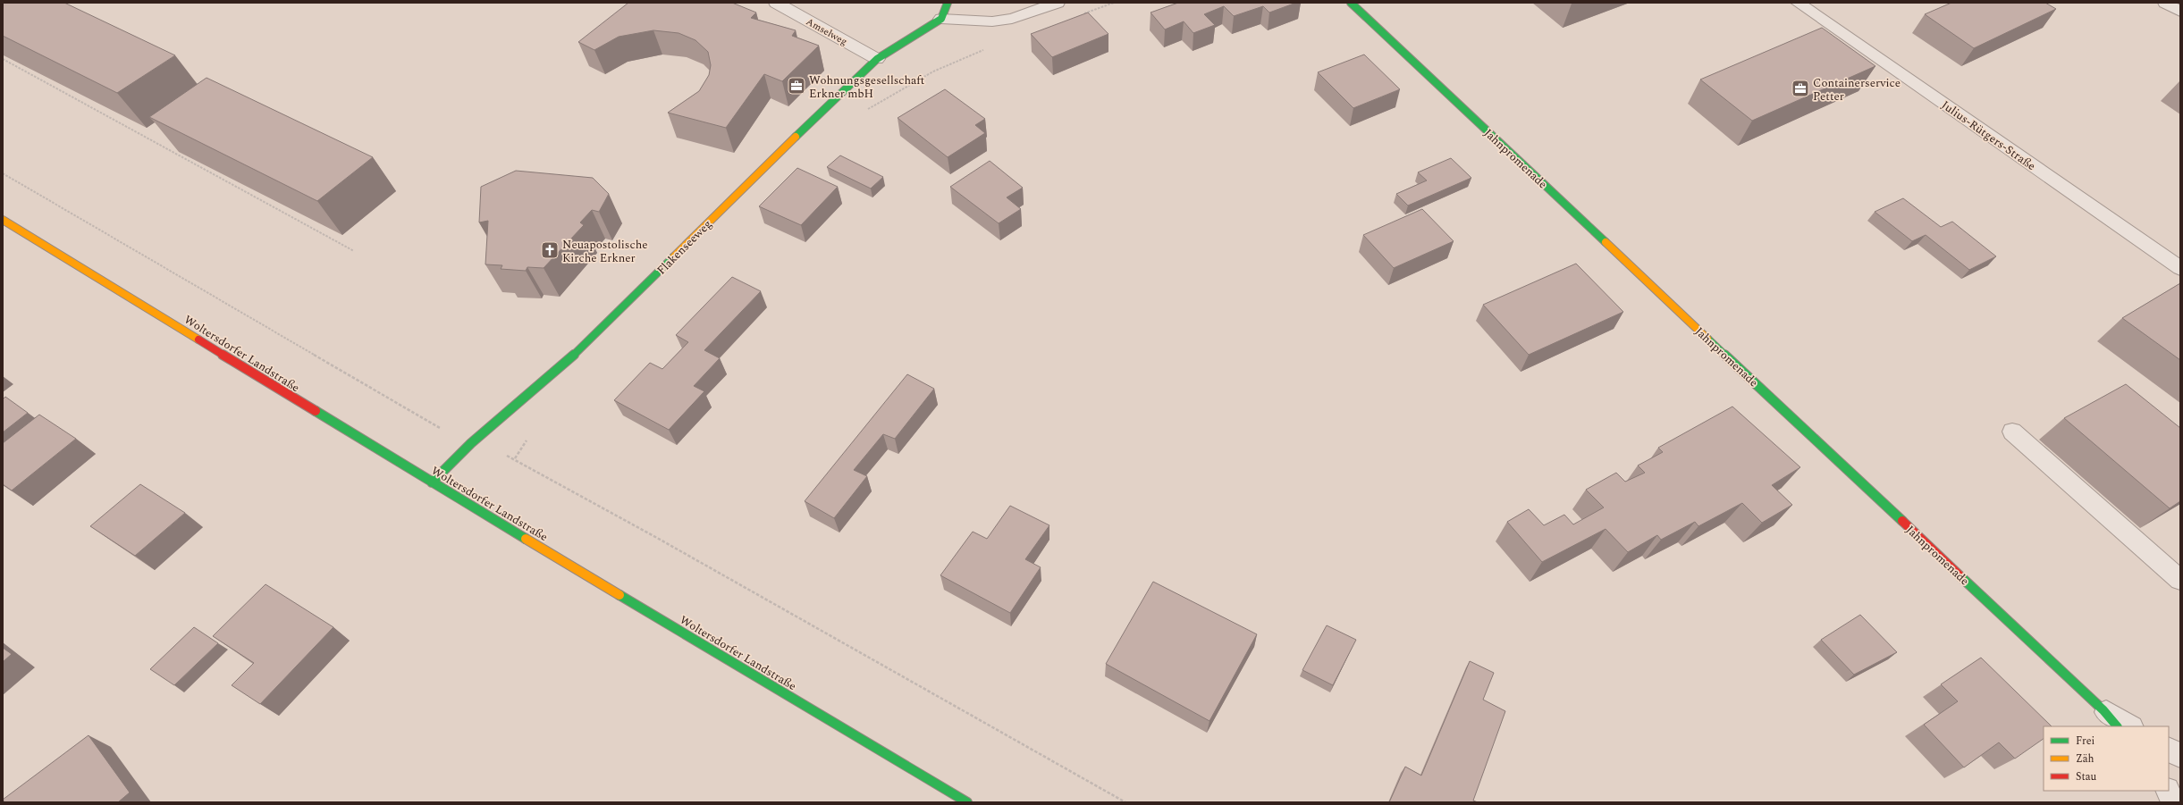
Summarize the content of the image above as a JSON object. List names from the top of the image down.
{
  "streets": {
    "street": [
      "Amselweg",
      "Julius-Rütgers-Straße",
      "Jahnpromenade",
      "Flakenseeweg",
      "Woltersdorfer Landstraße"
    ]
  },
  "crossings": [
    ["Amselweg", "Flakenseeweg"],
    ["Flakenseeweg", "Woltersdorfer Landstraße"]
  ],
  "places": {
    "office": ["Wohnungsgesellschaft Erkner mbH", "Containerservice Petter"],
    "church": ["Neuapostolische Kirche Erkner"]
  },
  "legend": ["Frei", "Zäh", "Stau"]
}
